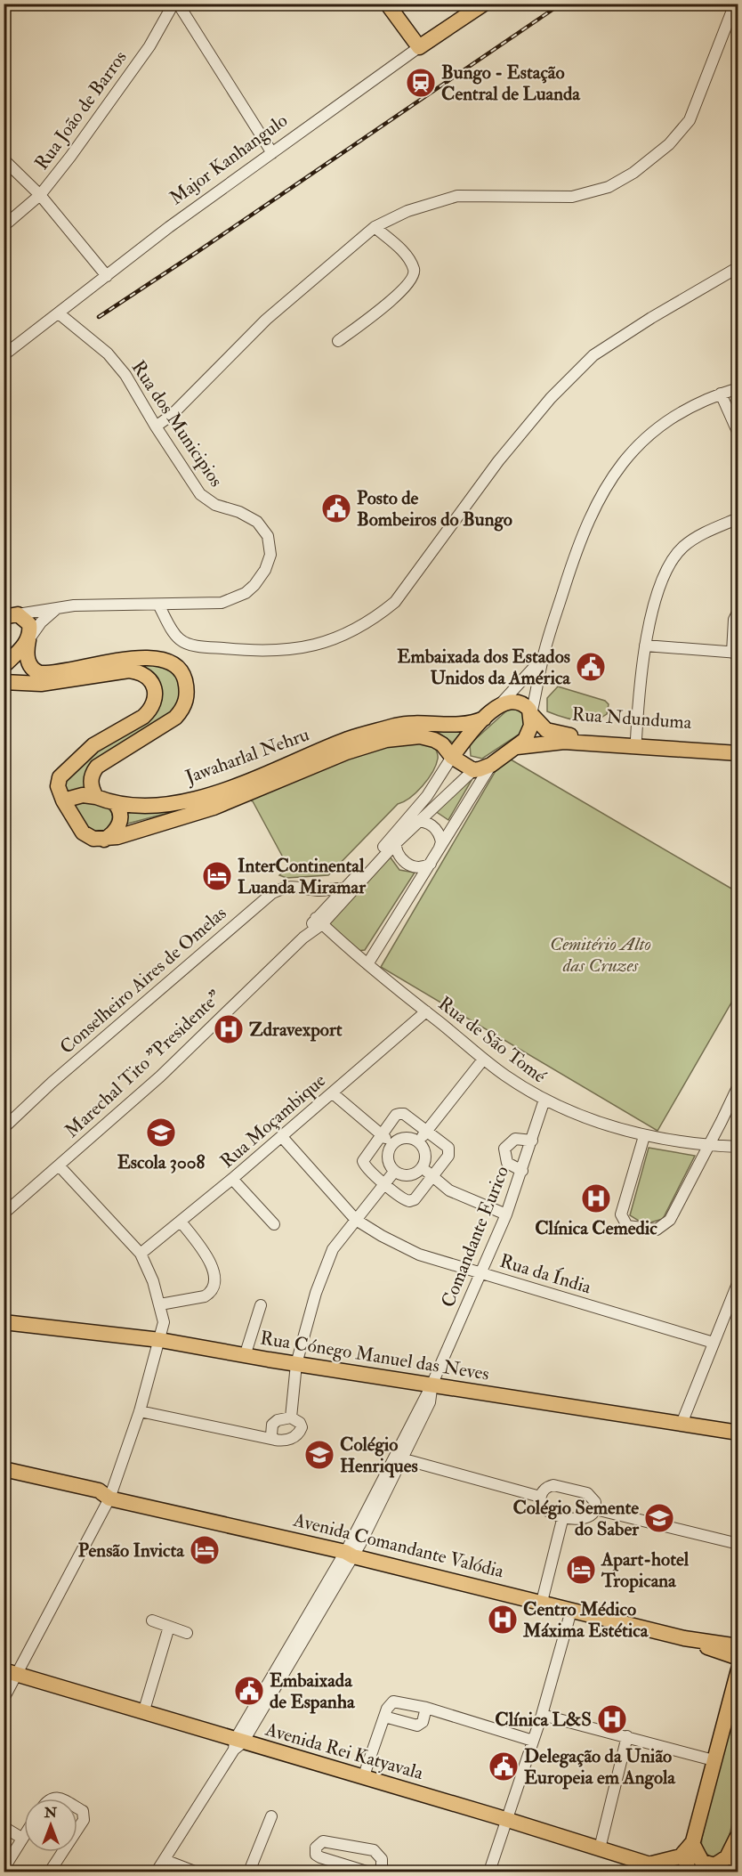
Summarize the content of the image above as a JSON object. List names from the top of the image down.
{
  "streets": {
    "main road": [
      "Major Kanhangulo",
      "Rua Ndunduma",
      "Jawaharlal Nehru",
      "Rua Cónego Manuel das Neves",
      "Avenida Comandante Valódia",
      "Avenida Rei Katyavala"
    ],
    "street": [
      "Rua João de Barros",
      "Rua dos Municipios",
      "Conselheiro Aires de Omelas",
      "Rua de São Tomé",
      "Marechal Tito \"Presidente\"",
      "Rua Moçambique",
      "Comandante Eurico",
      "Rua da Índia"
    ]
  },
  "crossings": [
    ["Major Kanhangulo", "Rua dos Municipios"],
    ["Jawaharlal Nehru", "Marechal Tito \"Presidente\""],
    ["Conselheiro Aires de Omelas", "Marechal Tito \"Presidente\""],
    ["Rua de São Tomé", "Marechal Tito \"Presidente\""],
    ["Rua de São Tomé", "Rua Moçambique"],
    ["Rua de São Tomé", "Comandante Eurico"],
    ["Rua Moçambique", "Rua da Índia"],
    ["Comandante Eurico", "Rua da Índia"],
    ["Comandante Eurico", "Rua Cónego Manuel das Neves"],
    ["Comandante Eurico", "Avenida Comandante Valódia"],
    ["Comandante Eurico", "Avenida Rei Katyavala"]
  ],
  "parks": ["Cemitério Alto das Cruzes"],
  "places": {
    "station": ["Bungo - Estação Central de Luanda"],
    "public building": [
      "Posto de Bombeiros do Bungo",
      "Embaixada dos Estados Unidos da América",
      "Embaixada de Espanha",
      "Delegação da União Europeia em Angola"
    ],
    "hotel": ["InterContinental Luanda Miramar", "Pensão Invicta", "Apart-hotel Tropicana"],
    "hospital": [
      "Zdravexport",
      "Clínica Cemedic",
      "Centro Médico Máxima Estética",
      "Clínica L&S"
    ],
    "school or university": ["Escola 3008", "Colégio Henriques", "Colégio Semente do Saber"]
  },
  "north": "top"
}
